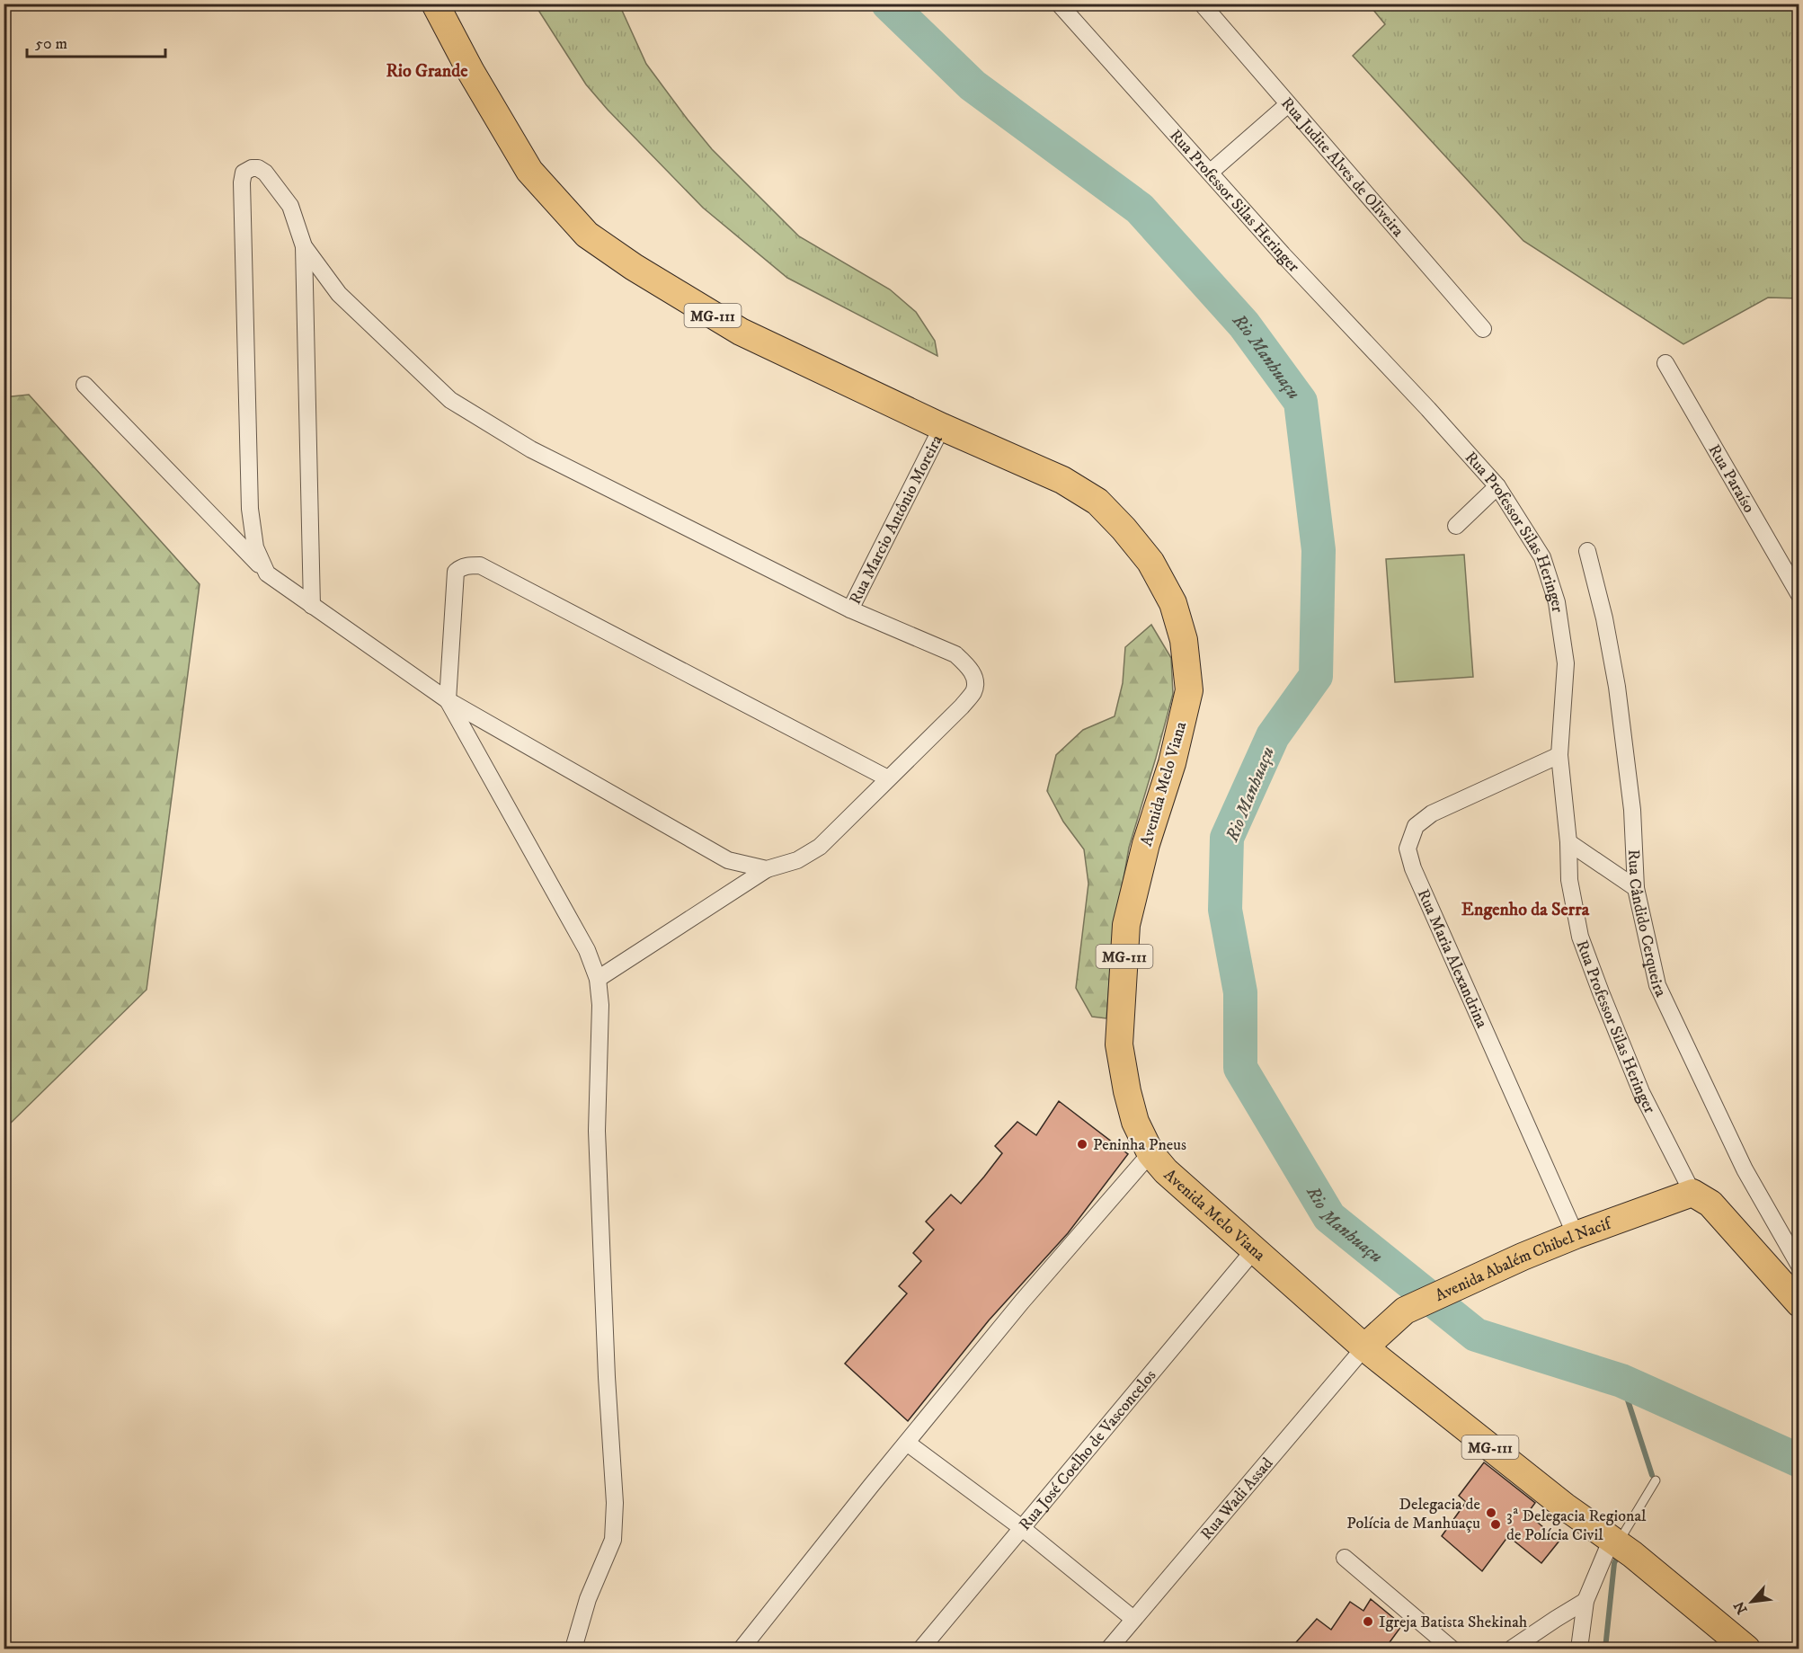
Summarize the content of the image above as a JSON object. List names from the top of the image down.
{
  "streets": {
    "main road": ["MG-111", "Avenida Melo Viana", "Avenida Abalém Chibel Nacif"],
    "street": [
      "Rua Judite Alves de Oliveira",
      "Rua Professor Silas Heringer",
      "Rua Paraíso",
      "Rua Marcio Antônio Moreira",
      "Rua Cândido Cerqueira",
      "Rua Maria Alexandrina",
      "Rua José Coelho de Vasconcelos",
      "Rua Wadi Assad"
    ]
  },
  "crossings": [
    ["Rua Professor Silas Heringer", "Rua Maria Alexandrina"],
    ["Rua Professor Silas Heringer", "Avenida Abalém Chibel Nacif"],
    ["MG-111", "Rua Marcio Antônio Moreira"],
    ["MG-111", "Avenida Melo Viana"],
    ["Rua Marcio Antônio Moreira", "Avenida Melo Viana"],
    ["Avenida Melo Viana", "Avenida Abalém Chibel Nacif"],
    ["Avenida Melo Viana", "Rua José Coelho de Vasconcelos"],
    ["Avenida Melo Viana", "Rua Wadi Assad"],
    ["Rua Maria Alexandrina", "Avenida Abalém Chibel Nacif"],
    ["Avenida Abalém Chibel Nacif", "Rua Wadi Assad"]
  ],
  "districts": ["Rio Grande", "Engenho da Serra"],
  "water": ["Rio Manhuaçu"],
  "places": [
    "Peninha Pneus",
    "Delegacia de Polícia de Manhuaçu",
    "3ª Delegacia Regional de Polícia Civil",
    "Igreja Batista Shekinah"
  ],
  "scale_bar": "50 m",
  "north": "bottom left"
}
